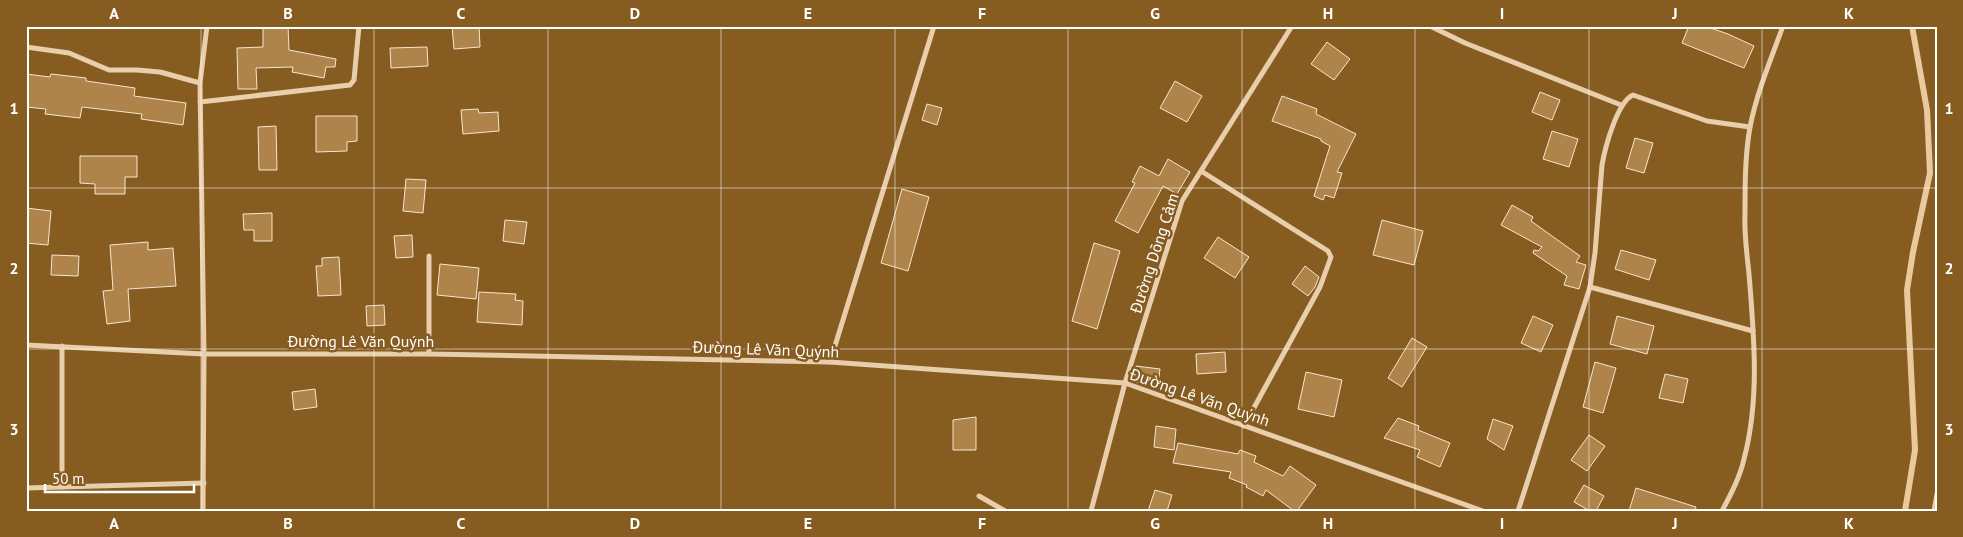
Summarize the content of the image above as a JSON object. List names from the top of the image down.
{
  "streets": {
    "street": ["Đường Dõng Cảm", "Đường Lê Văn Quýnh"]
  },
  "crossings": [
    ["Đường Dõng Cảm", "Đường Lê Văn Quýnh"]
  ],
  "scale_bar": "50 m",
  "grid": {
    "columns": [
      "A",
      "B",
      "C",
      "D",
      "E",
      "F",
      "G",
      "H",
      "I",
      "J",
      "K"
    ],
    "rows": ["1", "2", "3"]
  }
}
